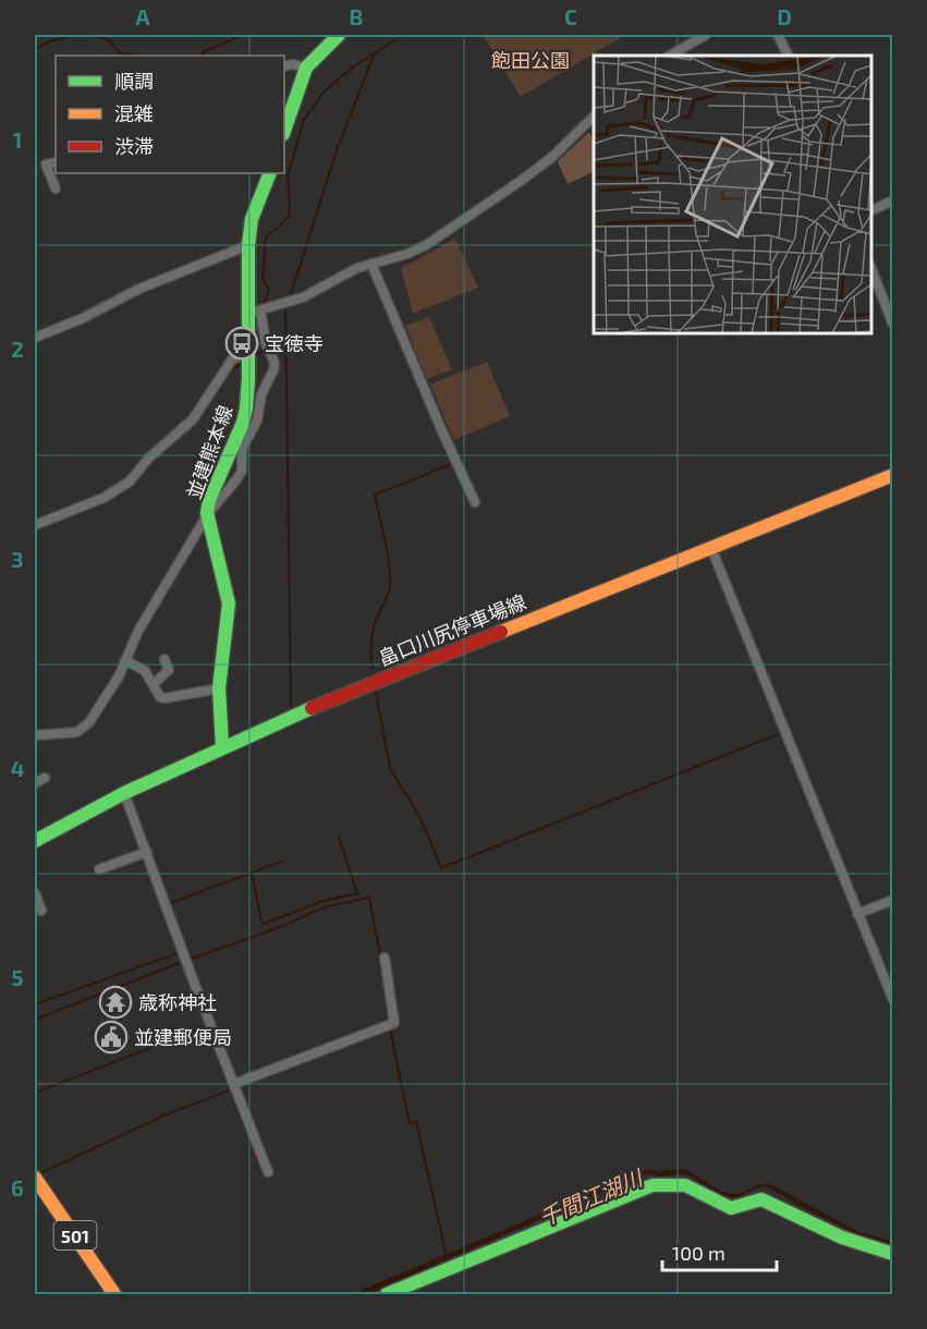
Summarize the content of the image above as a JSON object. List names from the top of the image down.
{
  "streets": {
    "main road": ["並建熊本線", "畠口川尻停車場線", "501"]
  },
  "crossings": [
    ["並建熊本線", "畠口川尻停車場線"]
  ],
  "water": ["千間江湖川"],
  "parks": ["飽田公園"],
  "places": {
    "bus stop": ["宝徳寺"],
    "temple": ["歳称神社"],
    "public building": ["並建郵便局"]
  },
  "legend": ["順調", "混雑", "渋滞"],
  "scale_bar": "100 m",
  "grid": {
    "columns": [
      "A",
      "B",
      "C",
      "D"
    ],
    "rows": [
      "1",
      "2",
      "3",
      "4",
      "5",
      "6"
    ]
  }
}
